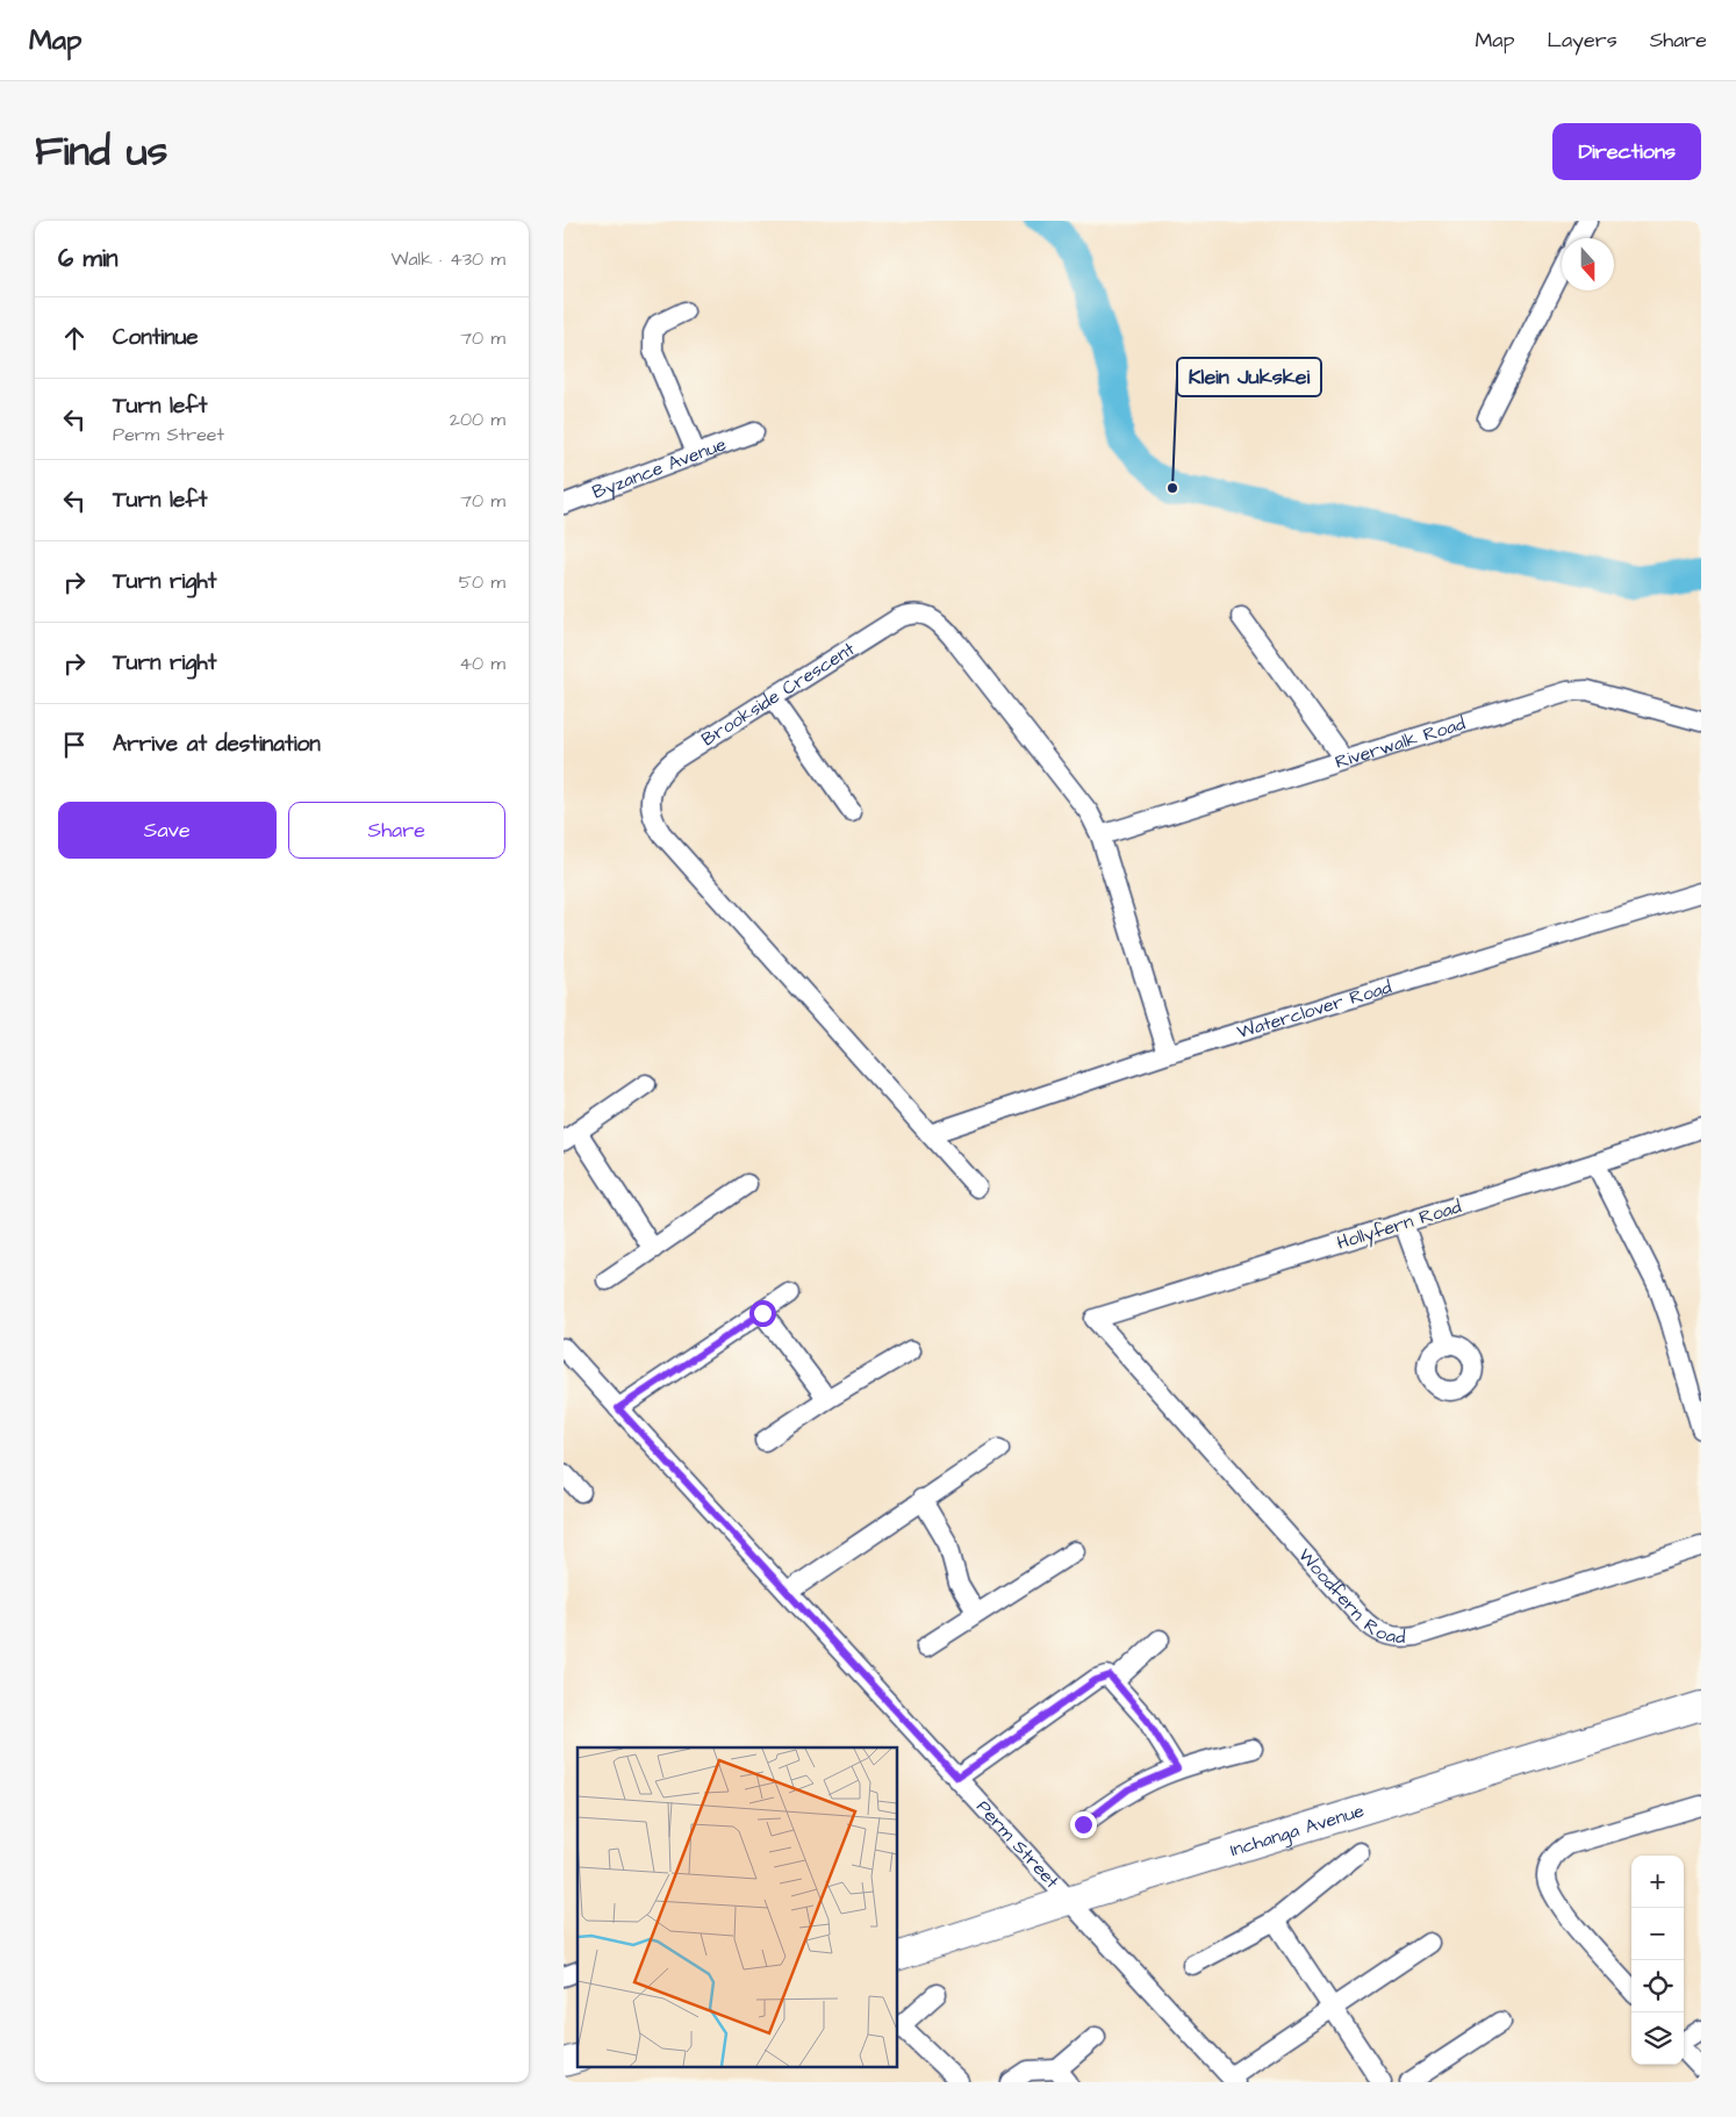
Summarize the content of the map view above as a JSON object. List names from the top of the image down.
{
  "streets": {
    "street": [
      "Byzance Avenue",
      "Brookside Crescent",
      "Riverwalk Road",
      "Waterclover Road",
      "Hollyfern Road",
      "Woodfern Road",
      "Inchanga Avenue",
      "Perm Street"
    ]
  },
  "crossings": [
    ["Brookside Crescent", "Riverwalk Road"],
    ["Brookside Crescent", "Waterclover Road"],
    ["Hollyfern Road", "Woodfern Road"],
    ["Inchanga Avenue", "Perm Street"]
  ],
  "places": ["Klein Jukskei"],
  "north": "bottom",
  "page": {
    "header": "Map",
    "nav": ["Map", "Layers", "Share"],
    "title": "Find us",
    "buttons": [
      "Directions",
      ["Save", "Share"]
    ],
    "heading": ["6 min", "Walk · 430 m"],
    "list": [
      ["Continue", "70 m"],
      ["Turn left", "Perm Street", "200 m"],
      ["Turn left", "70 m"],
      ["Turn right", "50 m"],
      ["Turn right", "40 m"],
      "Arrive at destination"
    ],
    "map_buttons": ["+", "−"]
  }
}
